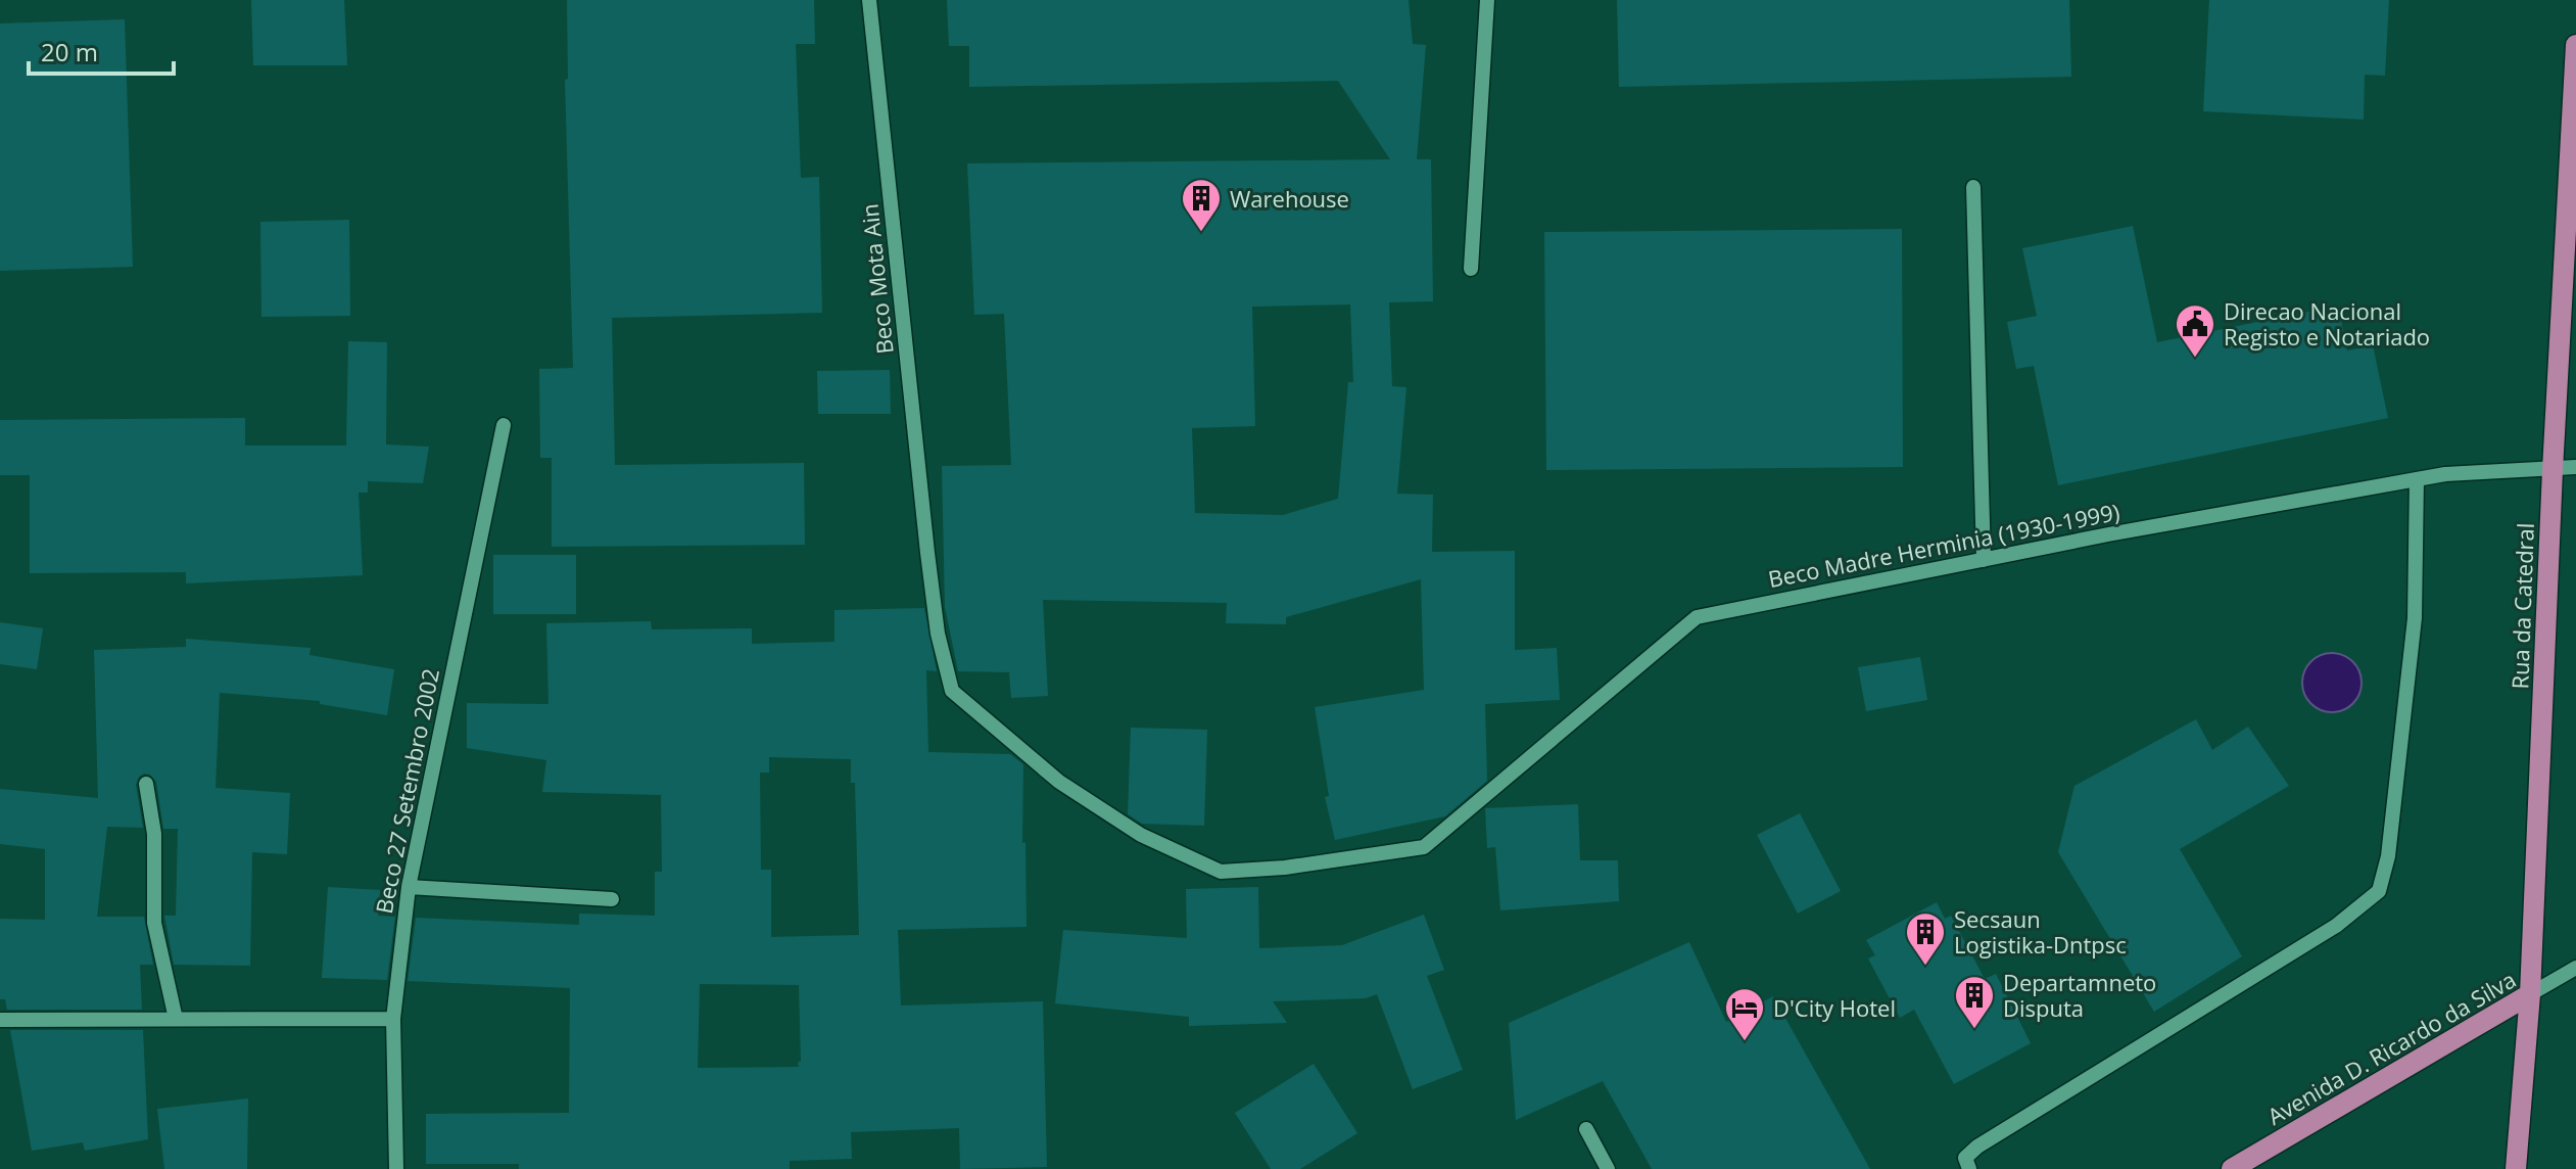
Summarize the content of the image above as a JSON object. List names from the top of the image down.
{
  "streets": {
    "main road": ["Rua da Catedral", "Avenida D. Ricardo da Silva"],
    "street": ["Beco Mota Ain", "Beco Madre Herminia (1930-1999)", "Beco 27 Setembro 2002"]
  },
  "crossings": [
    ["Beco Mota Ain", "Beco Madre Herminia (1930-1999)"],
    ["Beco Madre Herminia (1930-1999)", "Rua da Catedral"],
    ["Rua da Catedral", "Avenida D. Ricardo da Silva"]
  ],
  "places": {
    "building": ["Warehouse", "Secsaun Logistika-Dntpsc", "Departamneto Disputa"],
    "public building": ["Direcao Nacional Registo e Notariado"],
    "hotel": ["D'City Hotel"]
  },
  "scale_bar": "20 m"
}
